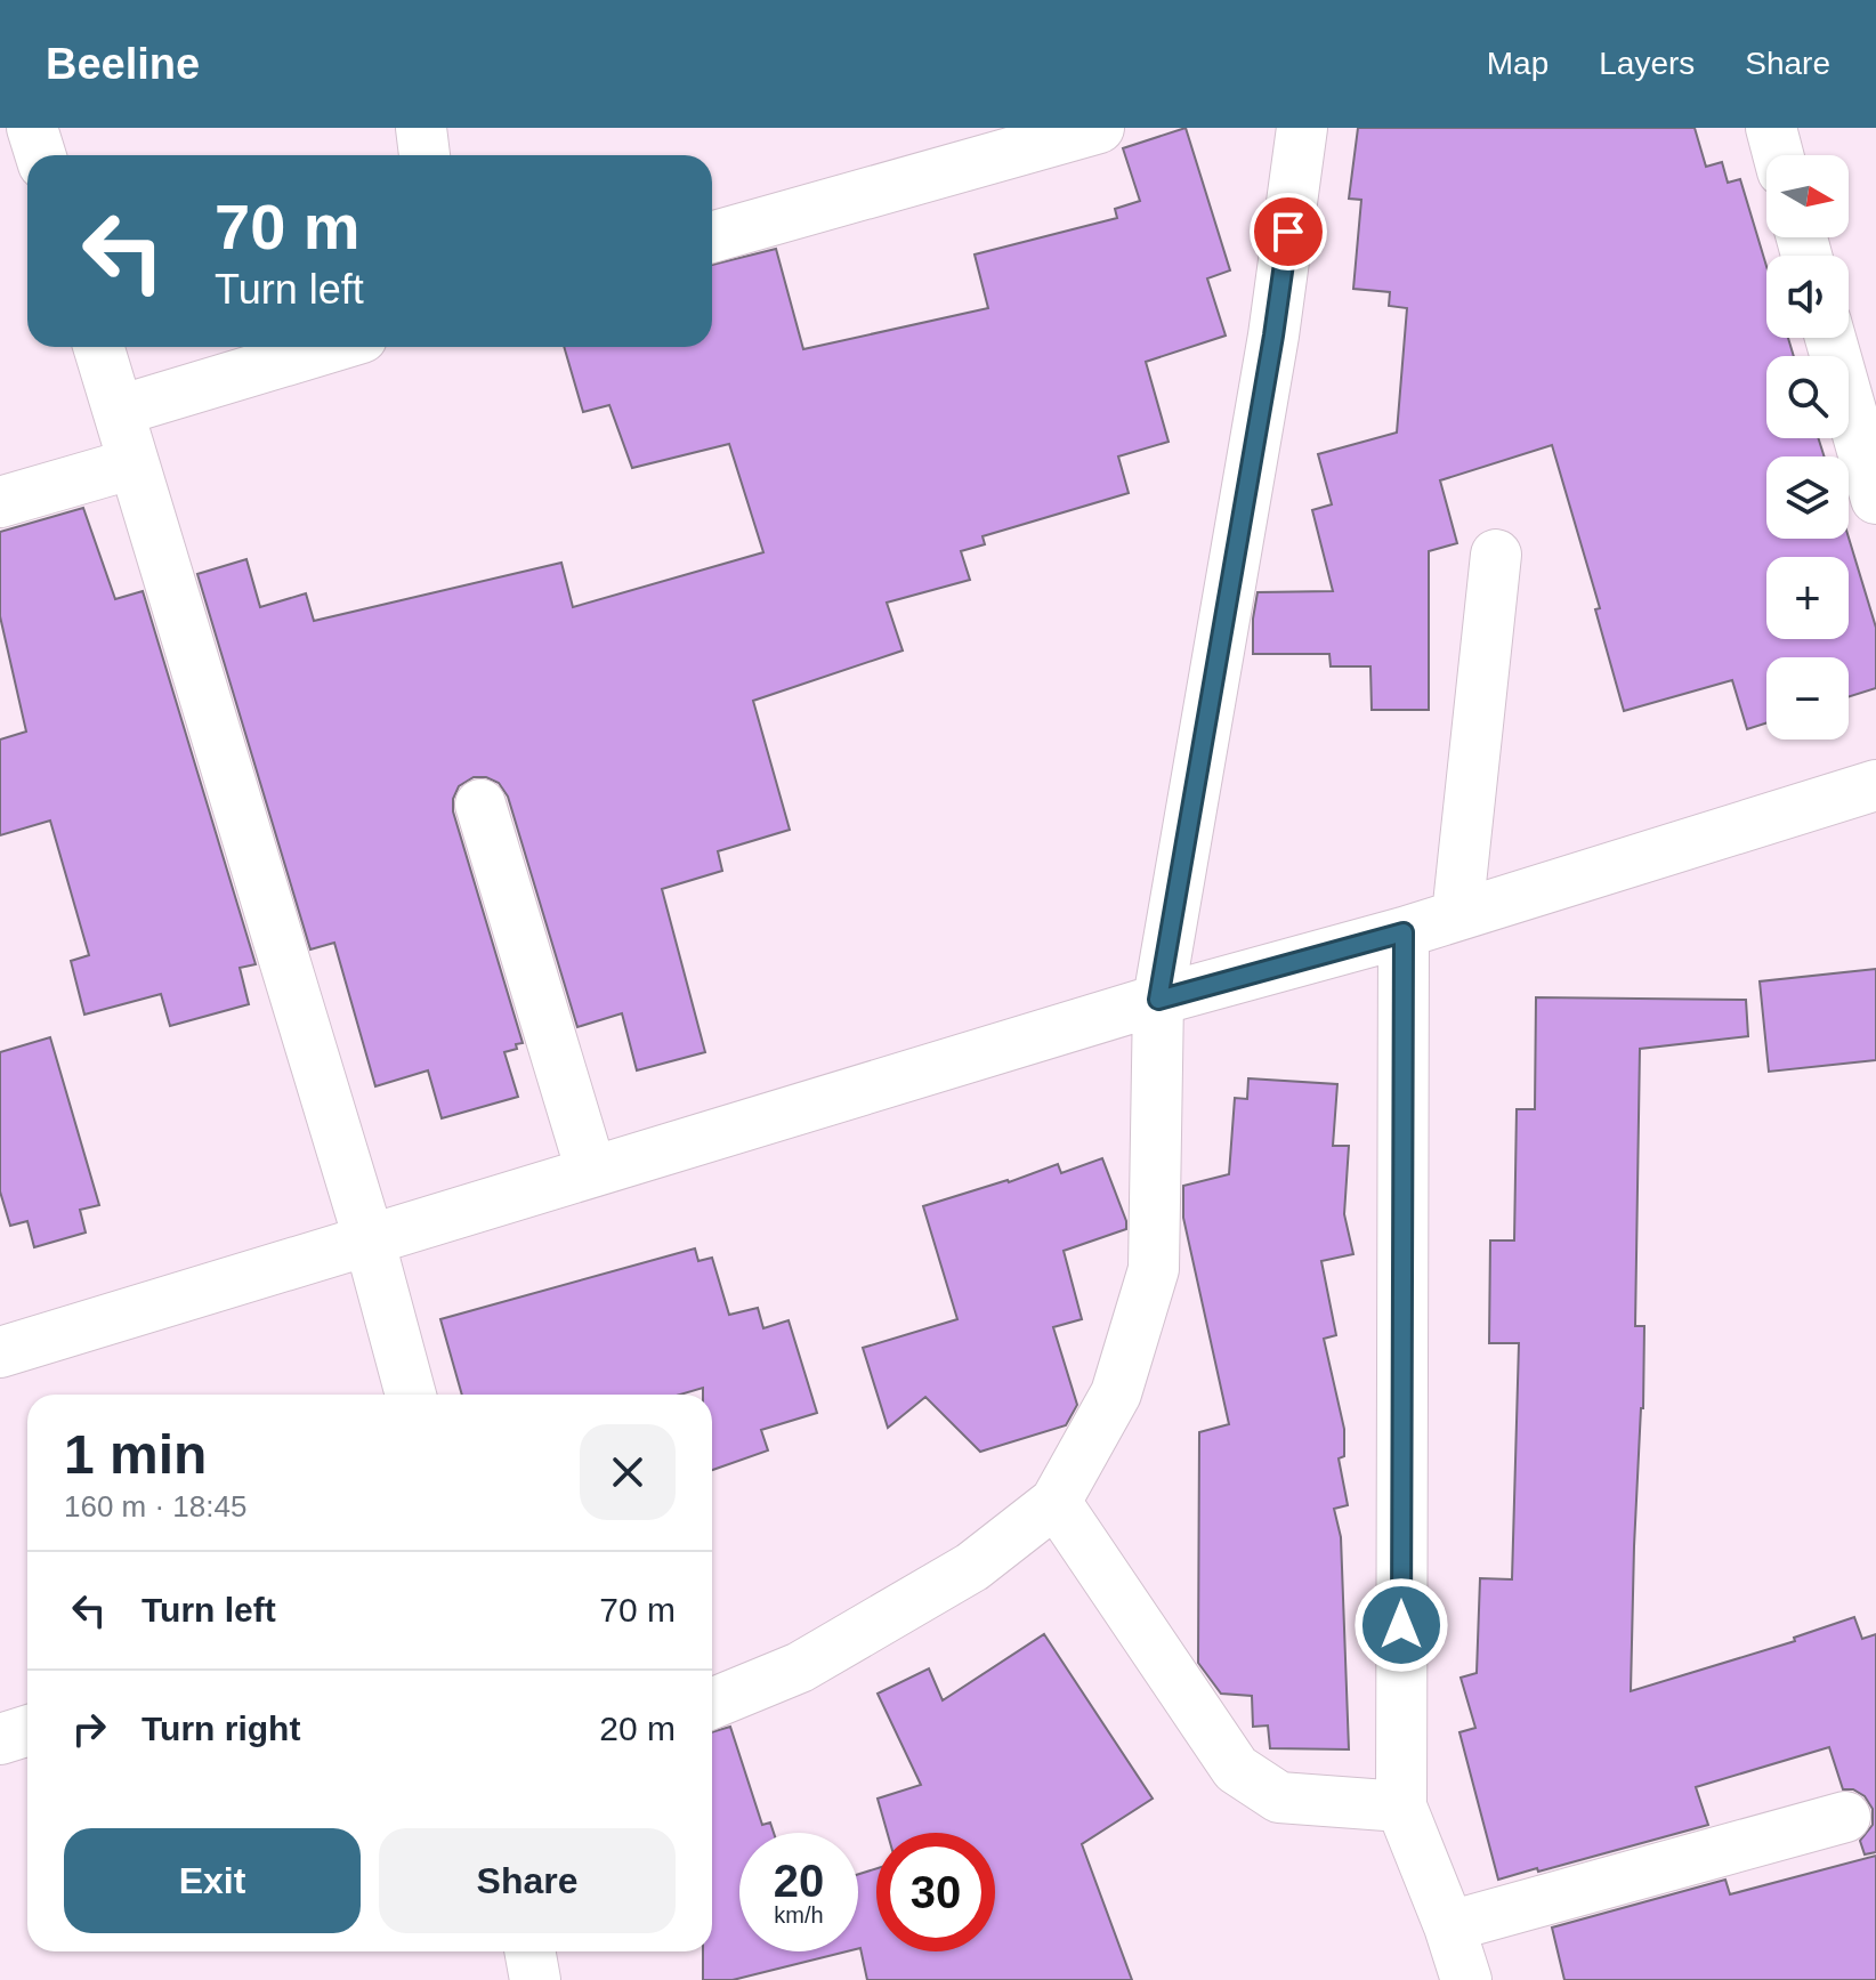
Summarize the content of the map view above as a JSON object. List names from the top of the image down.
{
  "north": "right",
  "page": {
    "header": "Beeline",
    "nav": ["Map", "Layers", "Share"],
    "map_buttons": ["+", "−"],
    "turn": ["70 m", "Turn left"],
    "heading": ["1 min", "160 m · 18:45"],
    "list": [
      {
        "name": "Turn left",
        "value": "70 m"
      },
      {
        "name": "Turn right",
        "value": "20 m"
      }
    ],
    "buttons": ["Exit", "Share"],
    "speed": "20 km/h",
    "limit": "30"
  }
}
